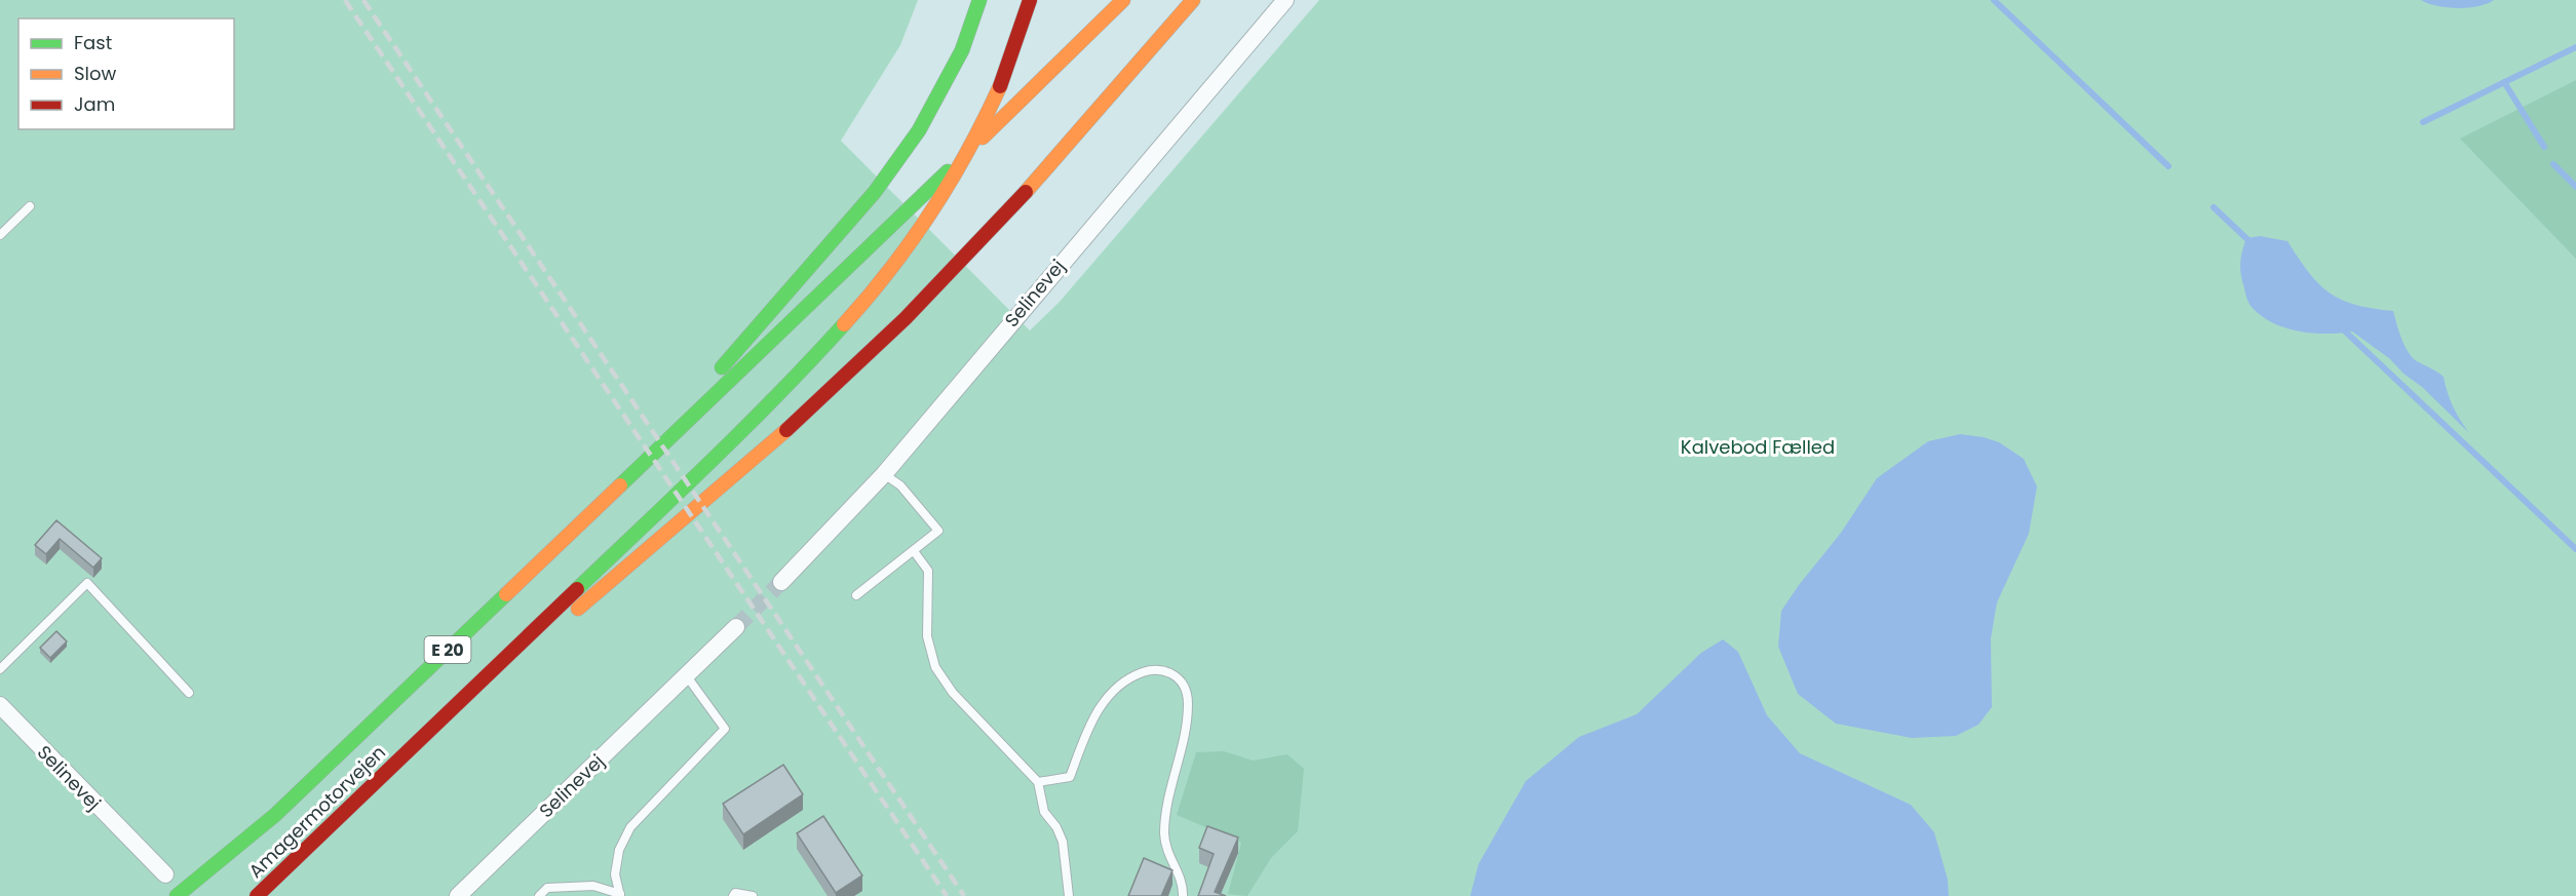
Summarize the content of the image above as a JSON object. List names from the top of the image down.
{
  "streets": {
    "main road": ["E 20", "Amagermotorvejen"],
    "street": ["Selinevej"]
  },
  "crossings": [
    ["E 20", "Amagermotorvejen"]
  ],
  "parks": ["Kalvebod Fælled"],
  "legend": ["Fast", "Slow", "Jam"]
}
